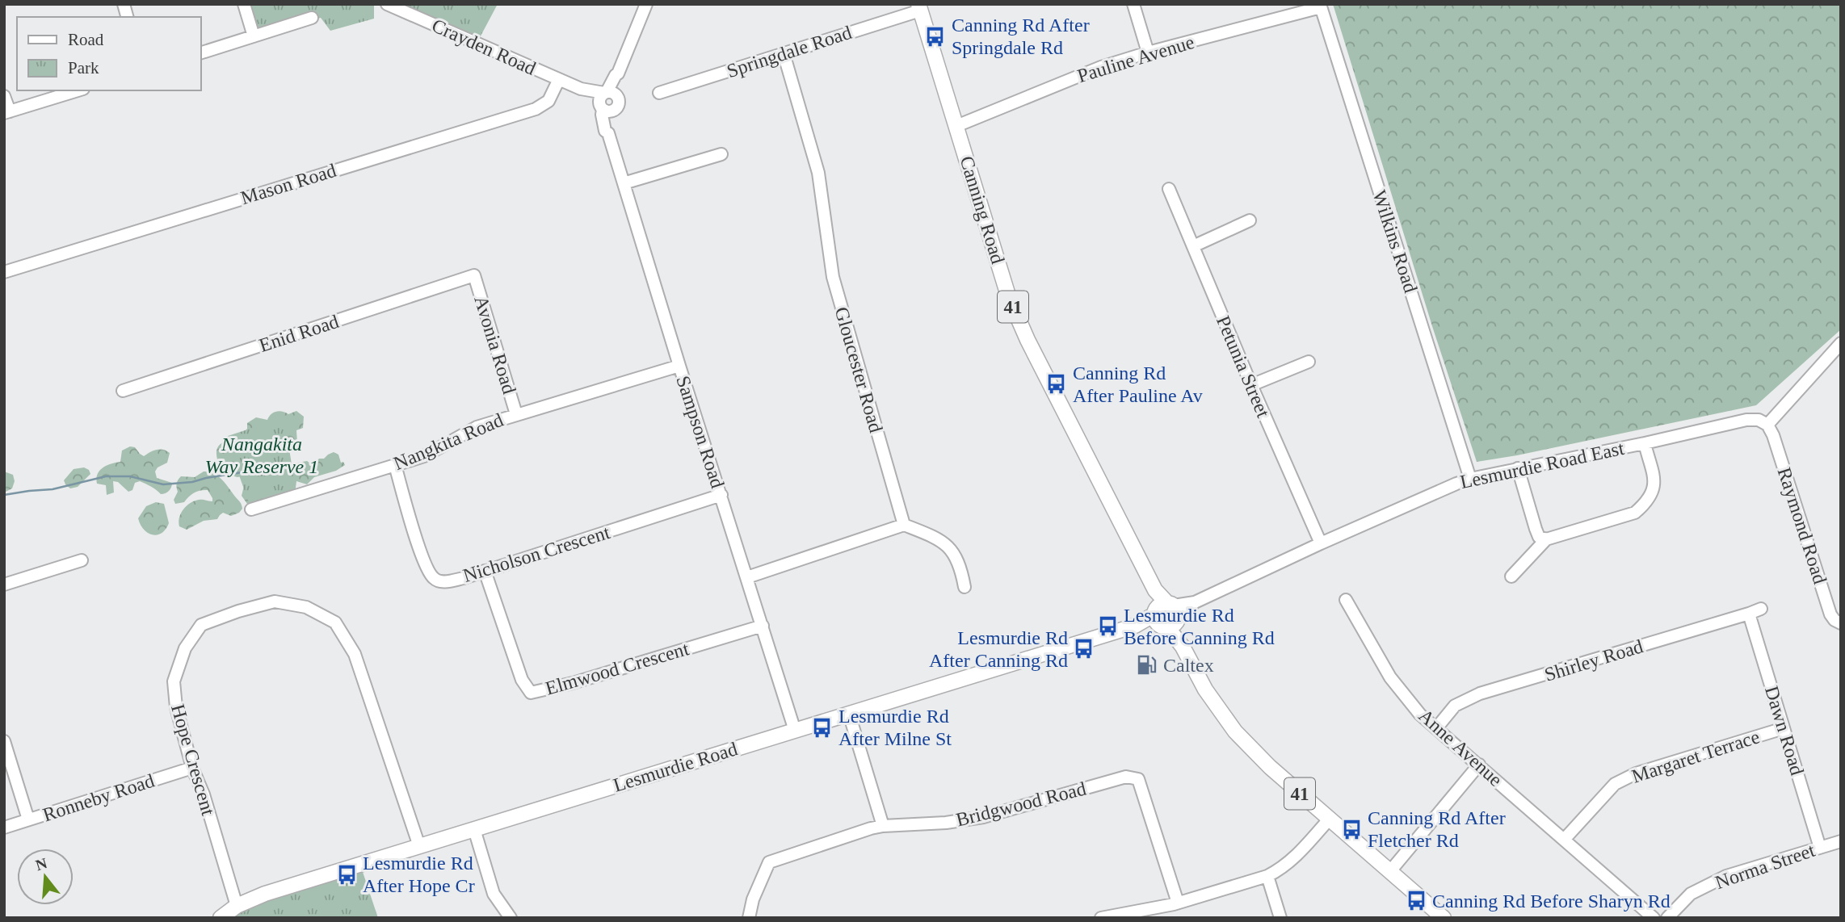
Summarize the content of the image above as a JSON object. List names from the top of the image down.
{
  "streets": {
    "main road": ["Canning Road", "41", "Lesmurdie Road"],
    "street": [
      "Crayden Road",
      "Springdale Road",
      "Pauline Avenue",
      "Mason Road",
      "Wilkins Road",
      "Enid Road",
      "Avonia Road",
      "Petunia Street",
      "Gloucester Road",
      "Sampson Road",
      "Nangkita Road",
      "Lesmurdie Road East",
      "Raymond Road",
      "Nicholson Crescent",
      "Shirley Road",
      "Elmwood Crescent",
      "Dawn Road",
      "Anne Avenue",
      "Margaret Terrace",
      "Hope Crescent",
      "Ronneby Road",
      "Bridgwood Road",
      "Norma Street"
    ]
  },
  "crossings": [
    ["Crayden Road", "Mason Road"],
    ["Crayden Road", "Sampson Road"],
    ["Springdale Road", "Canning Road"],
    ["Springdale Road", "Gloucester Road"],
    ["Pauline Avenue", "Canning Road"],
    ["Pauline Avenue", "Wilkins Road"],
    ["Canning Road", "41"],
    ["Canning Road", "Lesmurdie Road East"],
    ["Canning Road", "Lesmurdie Road"],
    ["Wilkins Road", "Lesmurdie Road East"],
    ["41", "Lesmurdie Road East"],
    ["41", "Lesmurdie Road"],
    ["Enid Road", "Avonia Road"],
    ["Avonia Road", "Nangkita Road"],
    ["Petunia Street", "Lesmurdie Road East"],
    ["Sampson Road", "Nangkita Road"],
    ["Sampson Road", "Nicholson Crescent"],
    ["Sampson Road", "Elmwood Crescent"],
    ["Sampson Road", "Lesmurdie Road"],
    ["Nangkita Road", "Nicholson Crescent"],
    ["Lesmurdie Road East", "Raymond Road"],
    ["Lesmurdie Road East", "Lesmurdie Road"],
    ["Nicholson Crescent", "Elmwood Crescent"],
    ["Shirley Road", "Dawn Road"],
    ["Shirley Road", "Anne Avenue"],
    ["Dawn Road", "Margaret Terrace"],
    ["Dawn Road", "Norma Street"],
    ["Anne Avenue", "Margaret Terrace"],
    ["Hope Crescent", "Lesmurdie Road"],
    ["Hope Crescent", "Ronneby Road"]
  ],
  "parks": ["Nangakita Way Reserve 1"],
  "places": {
    "bus stop": [
      "Canning Rd After Springdale Rd",
      "Canning Rd After Pauline Av",
      "Lesmurdie Rd Before Canning Rd",
      "Lesmurdie Rd After Canning Rd",
      "Lesmurdie Rd After Milne St",
      "Canning Rd After Fletcher Rd",
      "Lesmurdie Rd After Hope Cr",
      "Canning Rd Before Sharyn Rd"
    ],
    "fuel station": ["Caltex"]
  },
  "legend": ["Road", "Park"],
  "north": "top"
}
